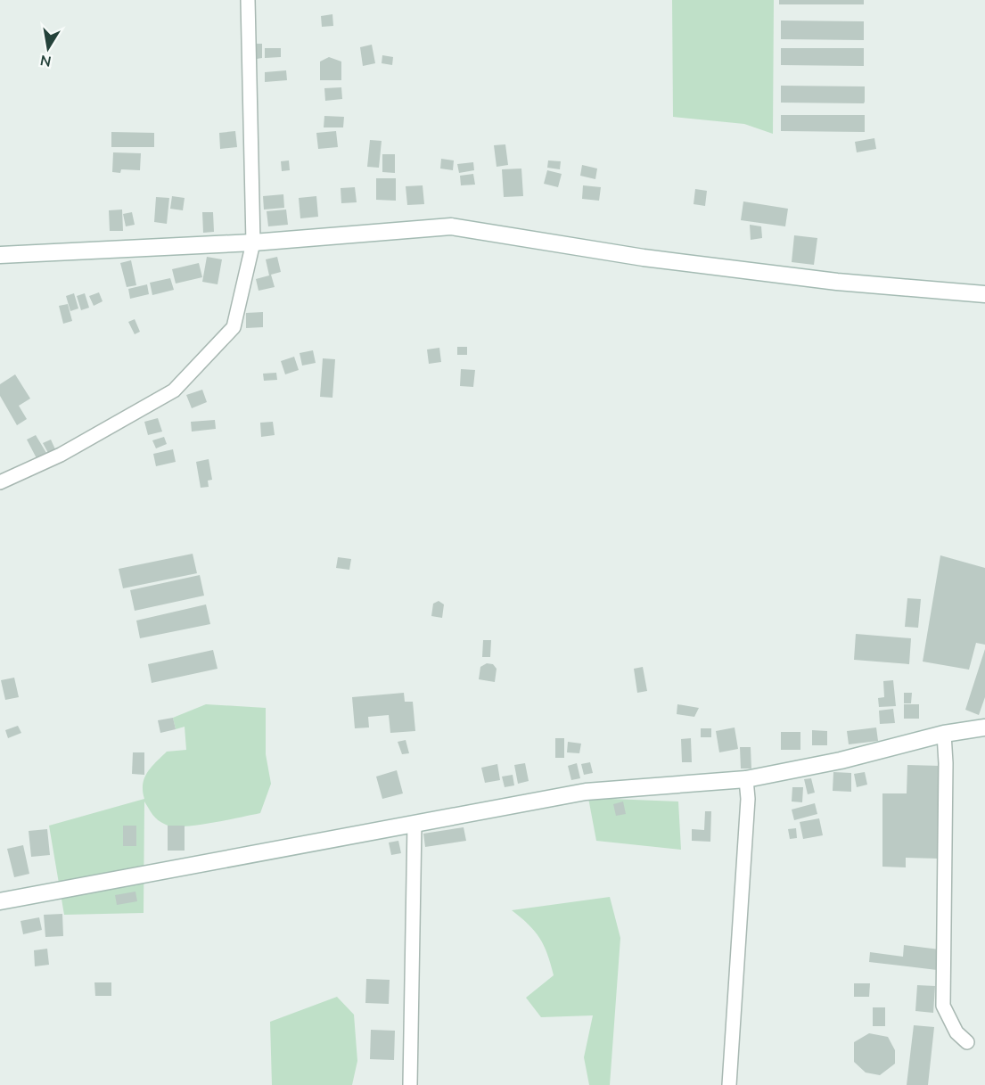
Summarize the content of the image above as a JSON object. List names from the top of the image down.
{
  "north": "bottom"
}
